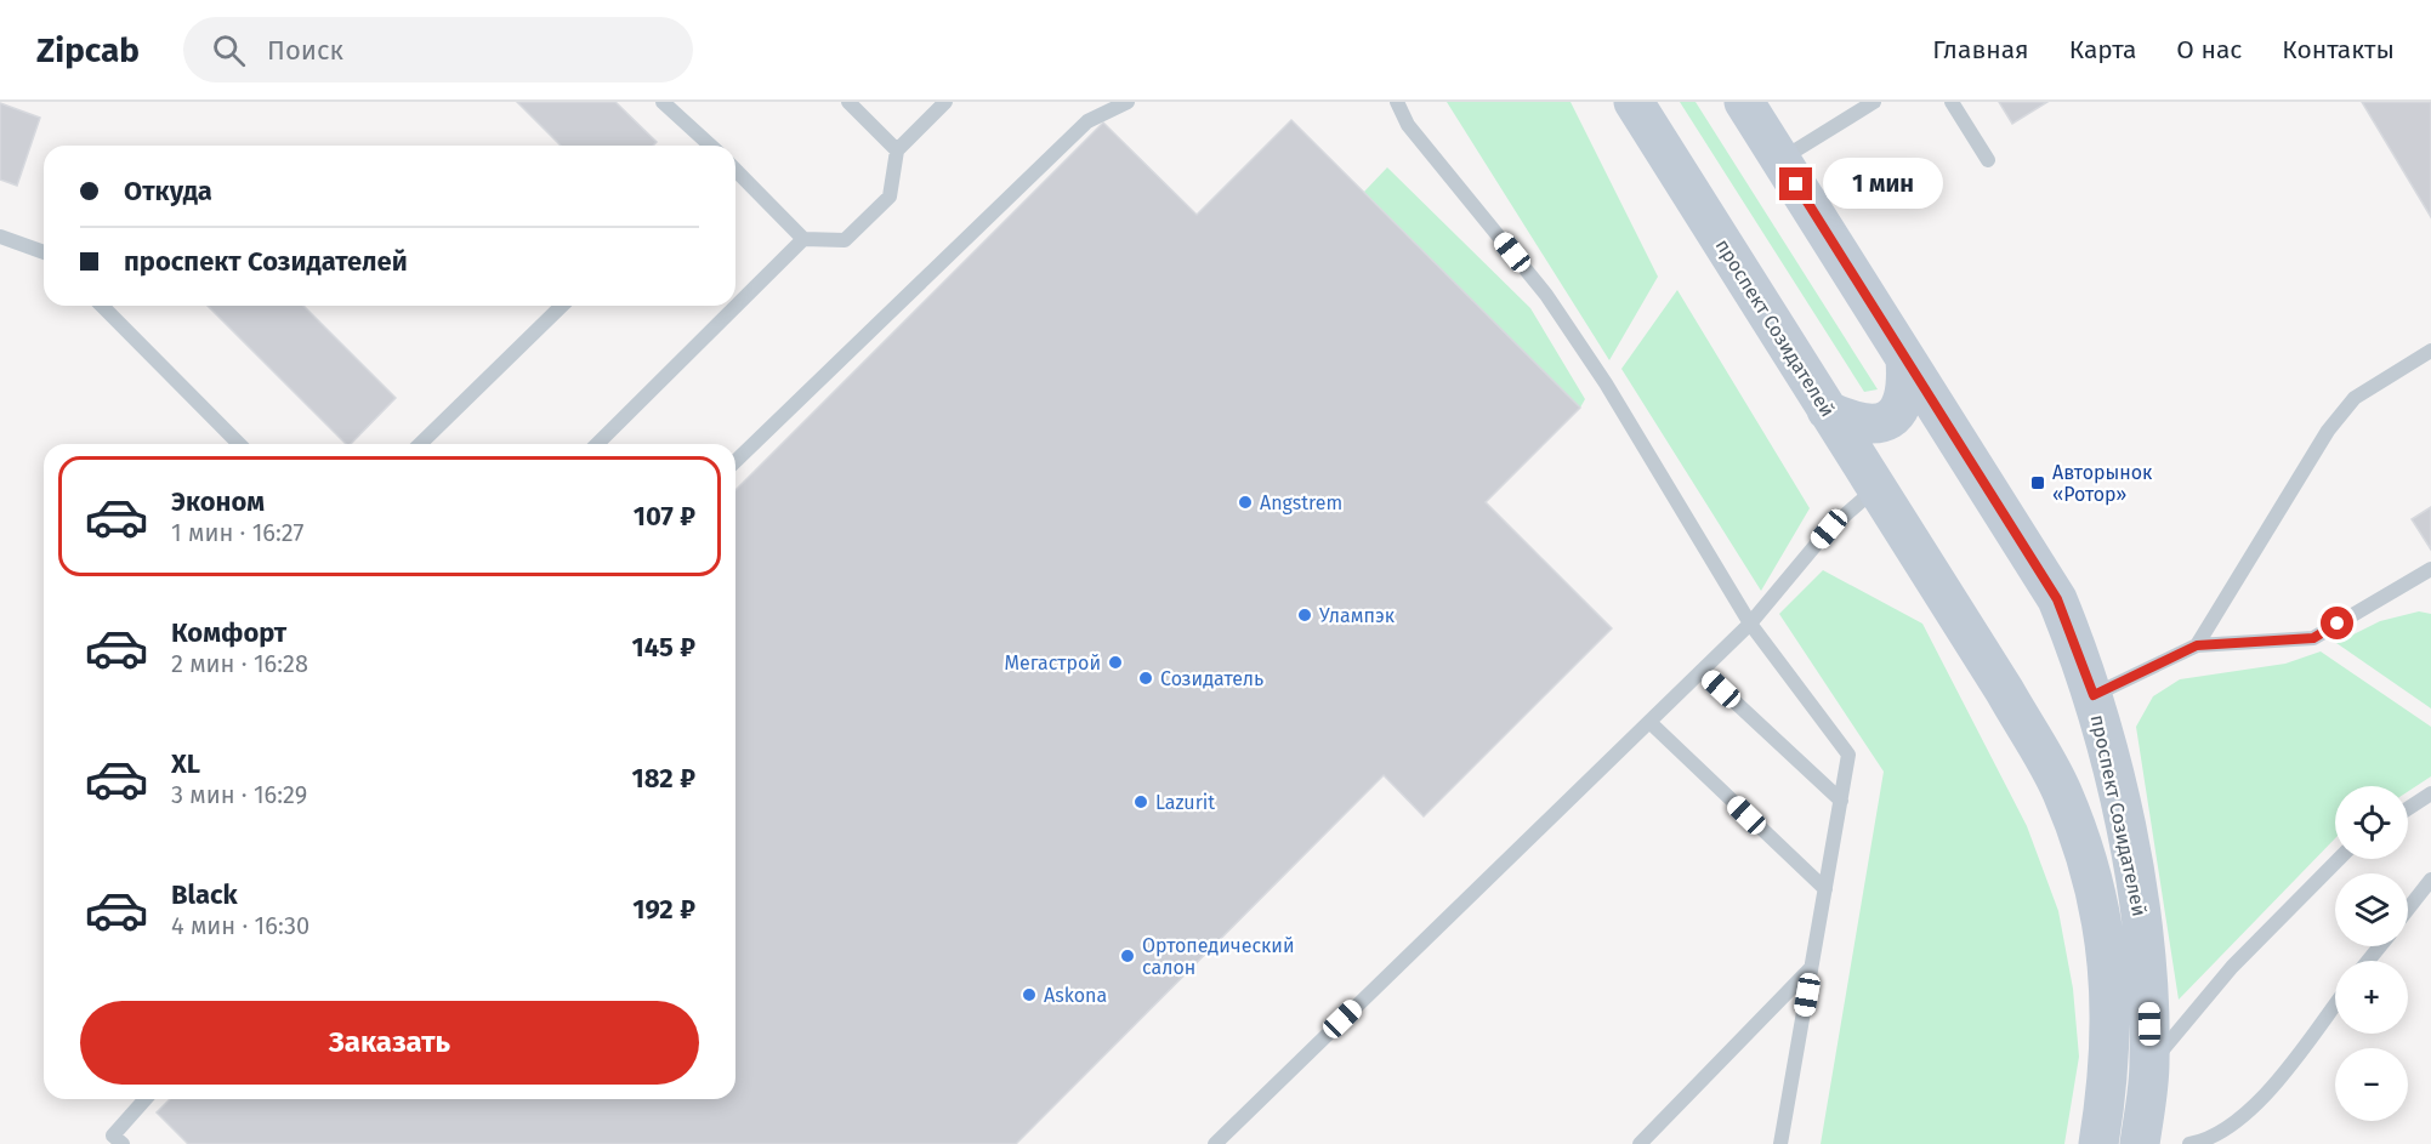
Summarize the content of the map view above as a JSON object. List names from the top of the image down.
{
  "streets": {
    "main road": ["проспект Созидателей"]
  },
  "places": {
    "transit": ["Авторынок «Ротор»"],
    "other": [
      "Angstrem",
      "Улампэк",
      "Мегастрой",
      "Созидатель",
      "Lazurit",
      "Ортопедический салон",
      "Askona"
    ]
  },
  "page": {
    "header": "Zipcab",
    "search": "Поиск",
    "nav": [
      "Главная",
      "Карта",
      "О нас",
      "Контакты"
    ],
    "banner": ["Откуда", "проспект Созидателей"],
    "bubble": "1 мин",
    "list": [
      {
        "name": "Эконом",
        "note": "1 мин · 16:27",
        "value": "107 ₽"
      },
      {
        "name": "Комфорт",
        "note": "2 мин · 16:28",
        "value": "145 ₽"
      },
      {
        "name": "XL",
        "note": "3 мин · 16:29",
        "value": "182 ₽"
      },
      {
        "name": "Black",
        "note": "4 мин · 16:30",
        "value": "192 ₽"
      }
    ],
    "map_buttons": ["+", "−"],
    "buttons": "Заказать"
  }
}
